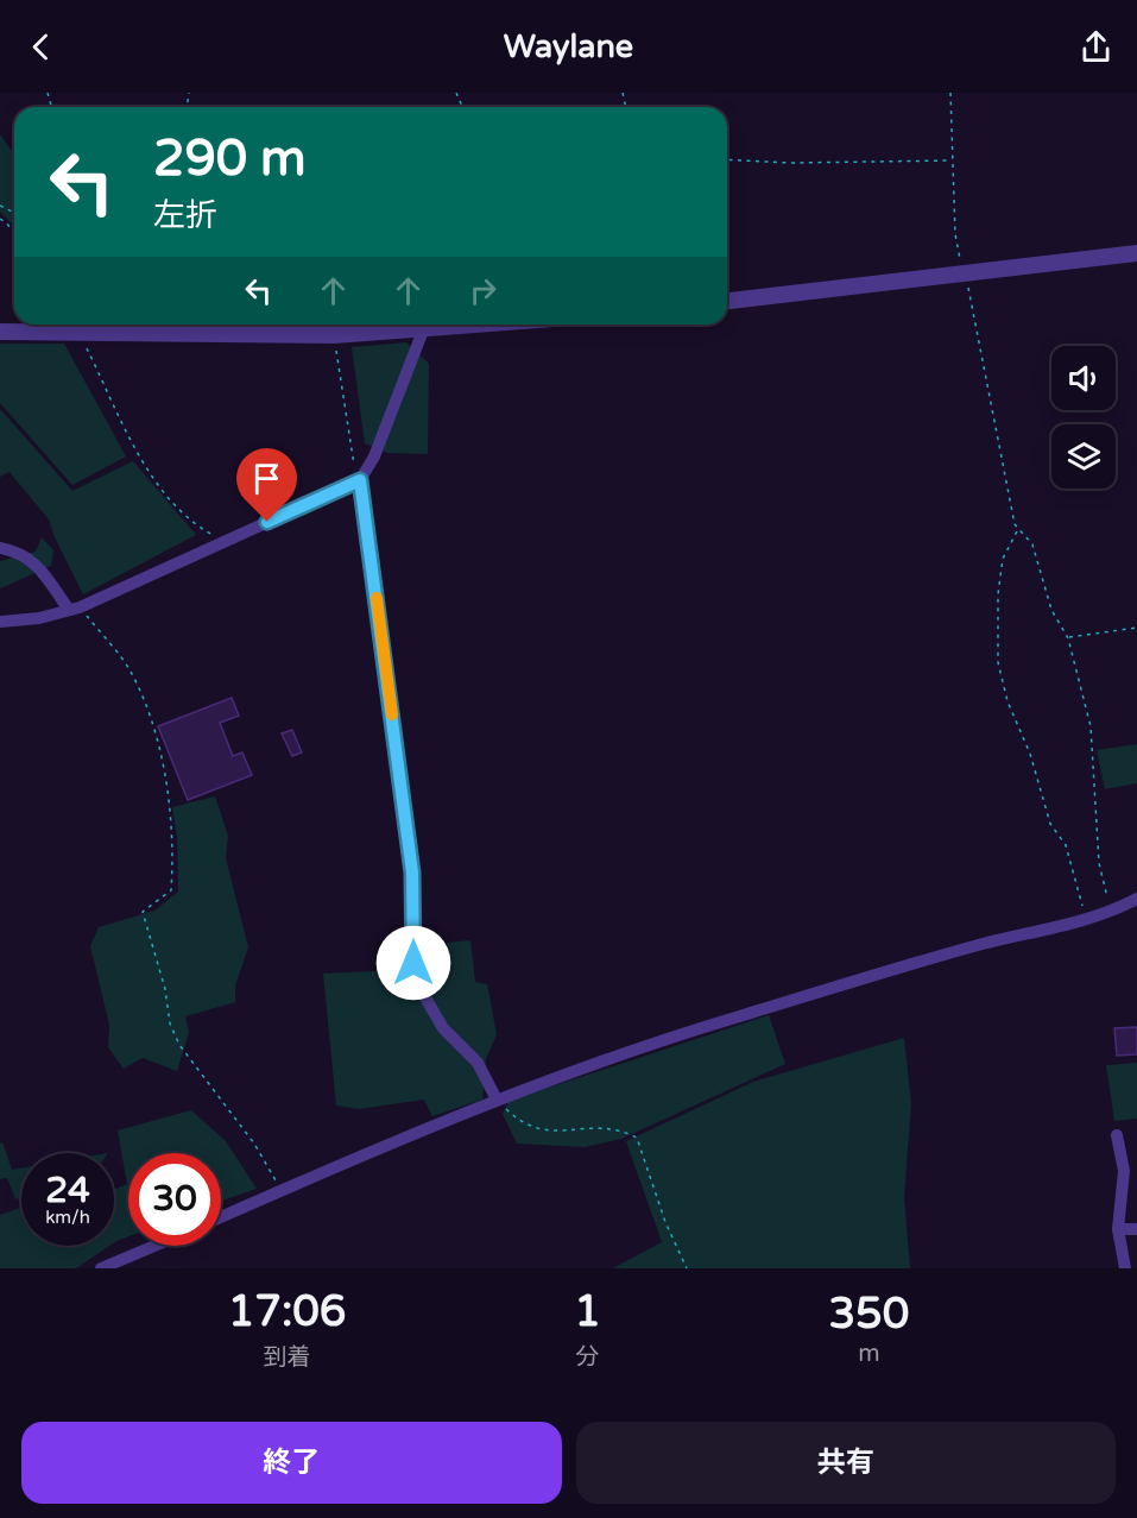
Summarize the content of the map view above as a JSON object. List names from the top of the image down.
{
  "page": {
    "header": "Waylane",
    "turn": ["290 m", "左折"],
    "speed": "24 km/h",
    "limit": "30",
    "eta": [
      "17:06",
      "到着",
      "1",
      "分",
      "350",
      "m"
    ],
    "buttons": ["終了", "共有"]
  }
}
